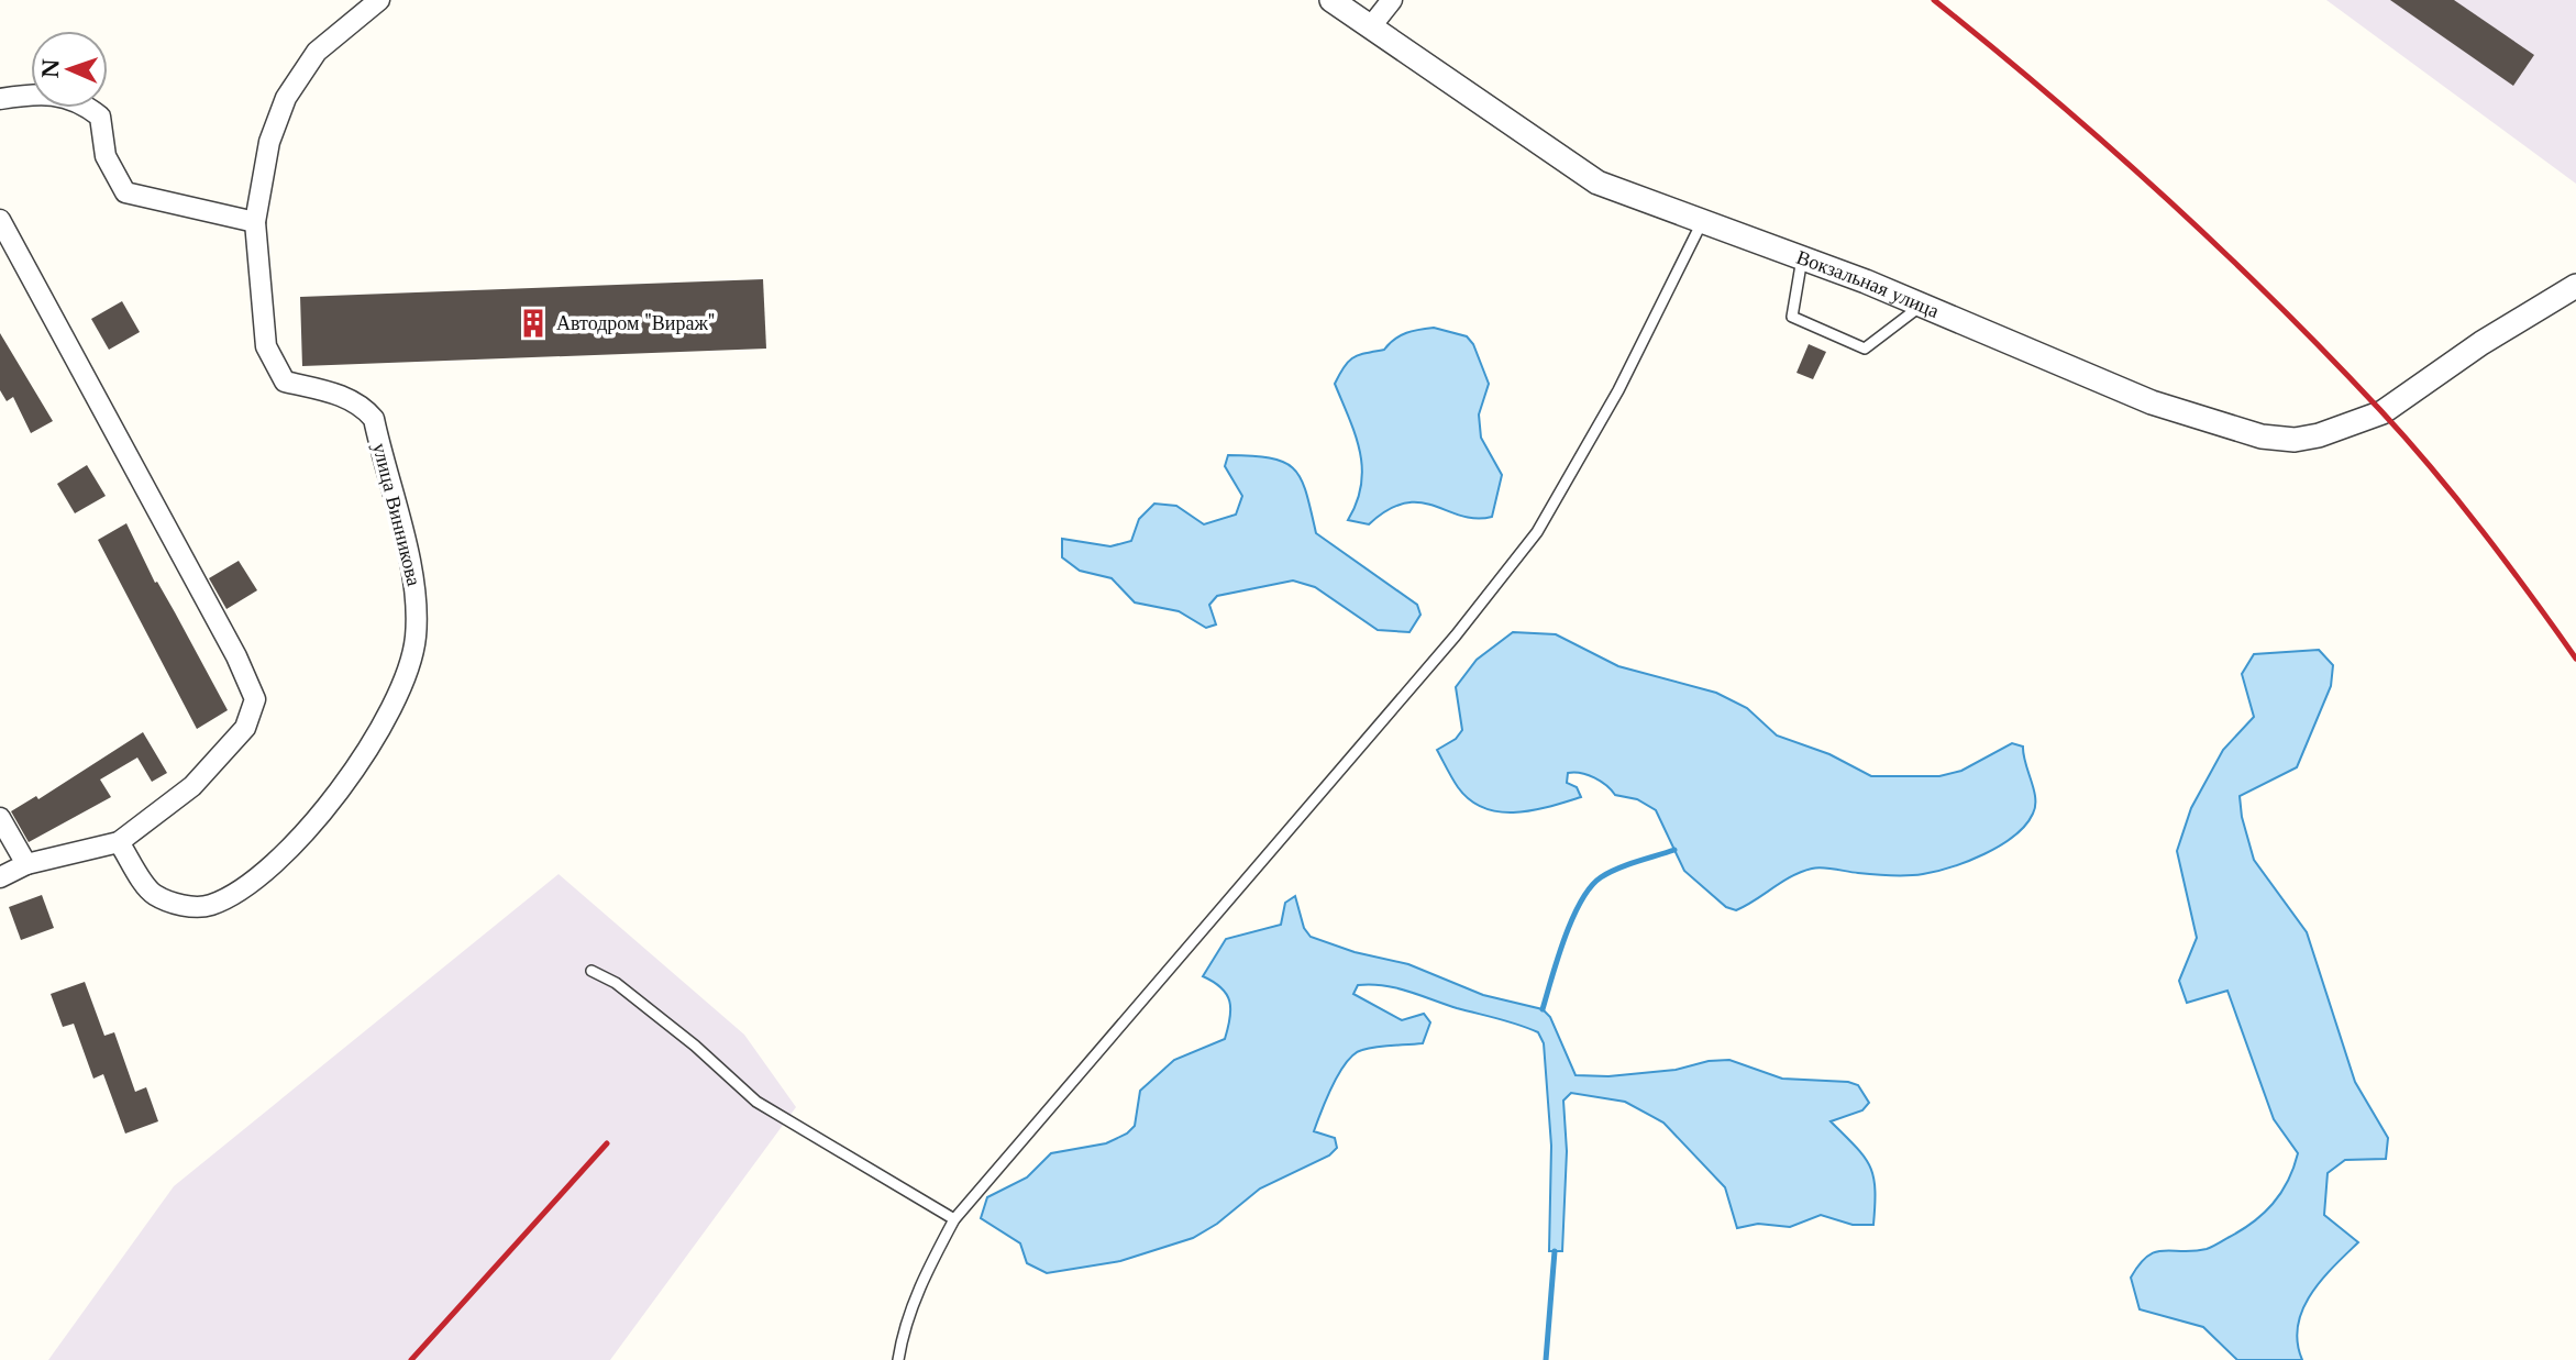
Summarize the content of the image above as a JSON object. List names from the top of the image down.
{
  "streets": {
    "street": ["Вокзальная улица", "улица Винникова"]
  },
  "places": {
    "building": ["Автодром \"Вираж\""]
  },
  "north": "left"
}
